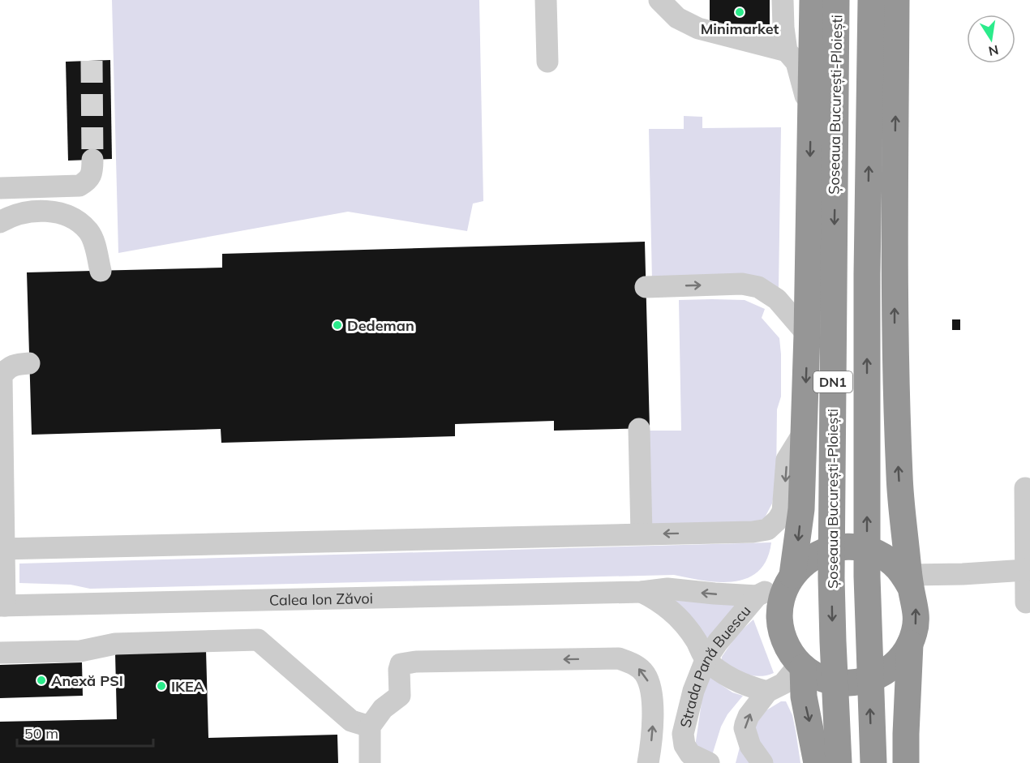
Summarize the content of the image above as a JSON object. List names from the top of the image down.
{
  "streets": {
    "highway": ["Șoseaua București-Ploiești", "DN1"],
    "street": ["Calea Ion Zăvoi", "Strada Pană Buescu"]
  },
  "crossings": [
    ["DN1", "Strada Pană Buescu"],
    ["Calea Ion Zăvoi", "Strada Pană Buescu"]
  ],
  "places": [
    "Minimarket",
    "Dedeman",
    "Anexă PSI",
    "IKEA"
  ],
  "scale_bar": "50 m",
  "north": "bottom"
}
